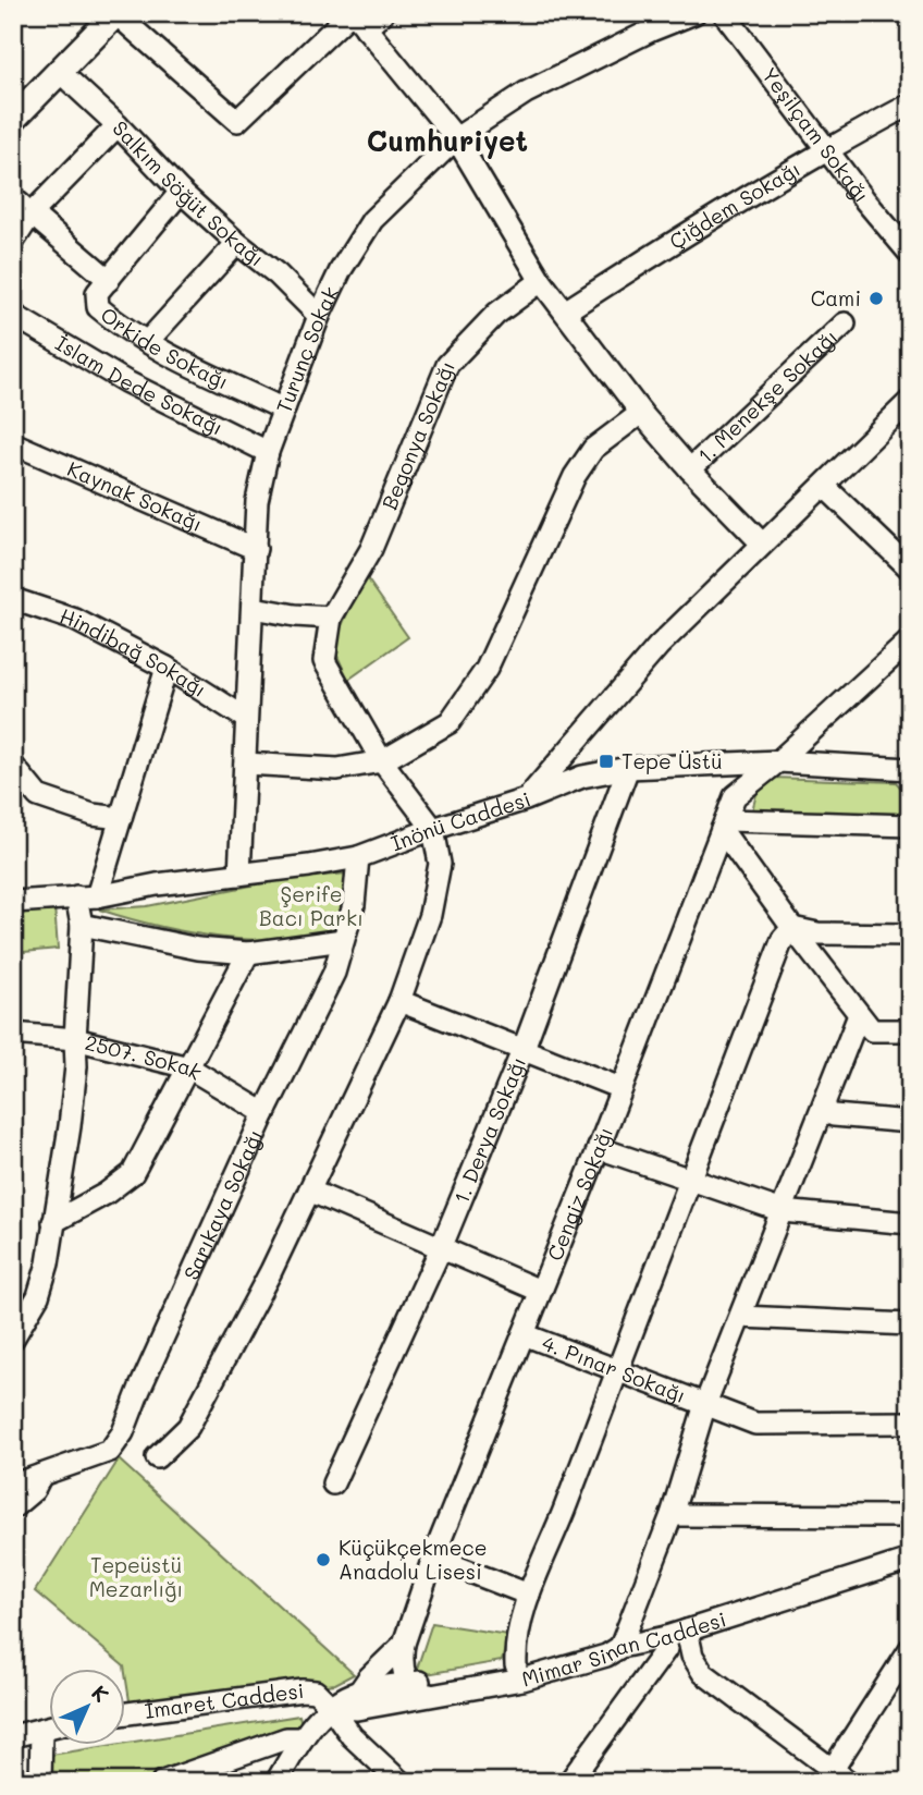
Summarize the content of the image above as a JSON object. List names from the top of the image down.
{
  "streets": {
    "street": [
      "Yeşilçam Sokağı",
      "Salkım Söğüt Sokağı",
      "Çiğdem Sokağı",
      "Orkide Sokağı",
      "Turunç Sokak",
      "İslam Dede Sokağı",
      "1. Menekşe Sokağı",
      "Begonya Sokağı",
      "Kaynak Sokağı",
      "Hindibağ Sokağı",
      "İnönü Caddesi",
      "2507. Sokak",
      "1. Derya Sokağı",
      "Cengiz Sokağı",
      "Sarıkaya Sokağı",
      "4. Pınar Sokağı",
      "Mimar Sinan Caddesi",
      "İmaret Caddesi"
    ]
  },
  "crossings": [
    ["Yeşilçam Sokağı", "Çiğdem Sokağı"],
    ["Salkım Söğüt Sokağı", "Orkide Sokağı"],
    ["Salkım Söğüt Sokağı", "Turunç Sokak"],
    ["Orkide Sokağı", "Turunç Sokak"],
    ["Turunç Sokak", "İslam Dede Sokağı"],
    ["Turunç Sokak", "Kaynak Sokağı"],
    ["Turunç Sokak", "Hindibağ Sokağı"],
    ["Turunç Sokak", "İnönü Caddesi"],
    ["İnönü Caddesi", "1. Derya Sokağı"],
    ["İnönü Caddesi", "Sarıkaya Sokağı"],
    ["2507. Sokak", "Sarıkaya Sokağı"],
    ["Cengiz Sokağı", "4. Pınar Sokağı"],
    ["Mimar Sinan Caddesi", "İmaret Caddesi"]
  ],
  "districts": ["Cumhuriyet"],
  "parks": ["Şerife Bacı Parkı", "Tepeüstü Mezarlığı"],
  "places": {
    "other": ["Cami", "Küçükçekmece Anadolu Lisesi"],
    "transit": ["Tepe Üstü"]
  },
  "north": "top right"
}
